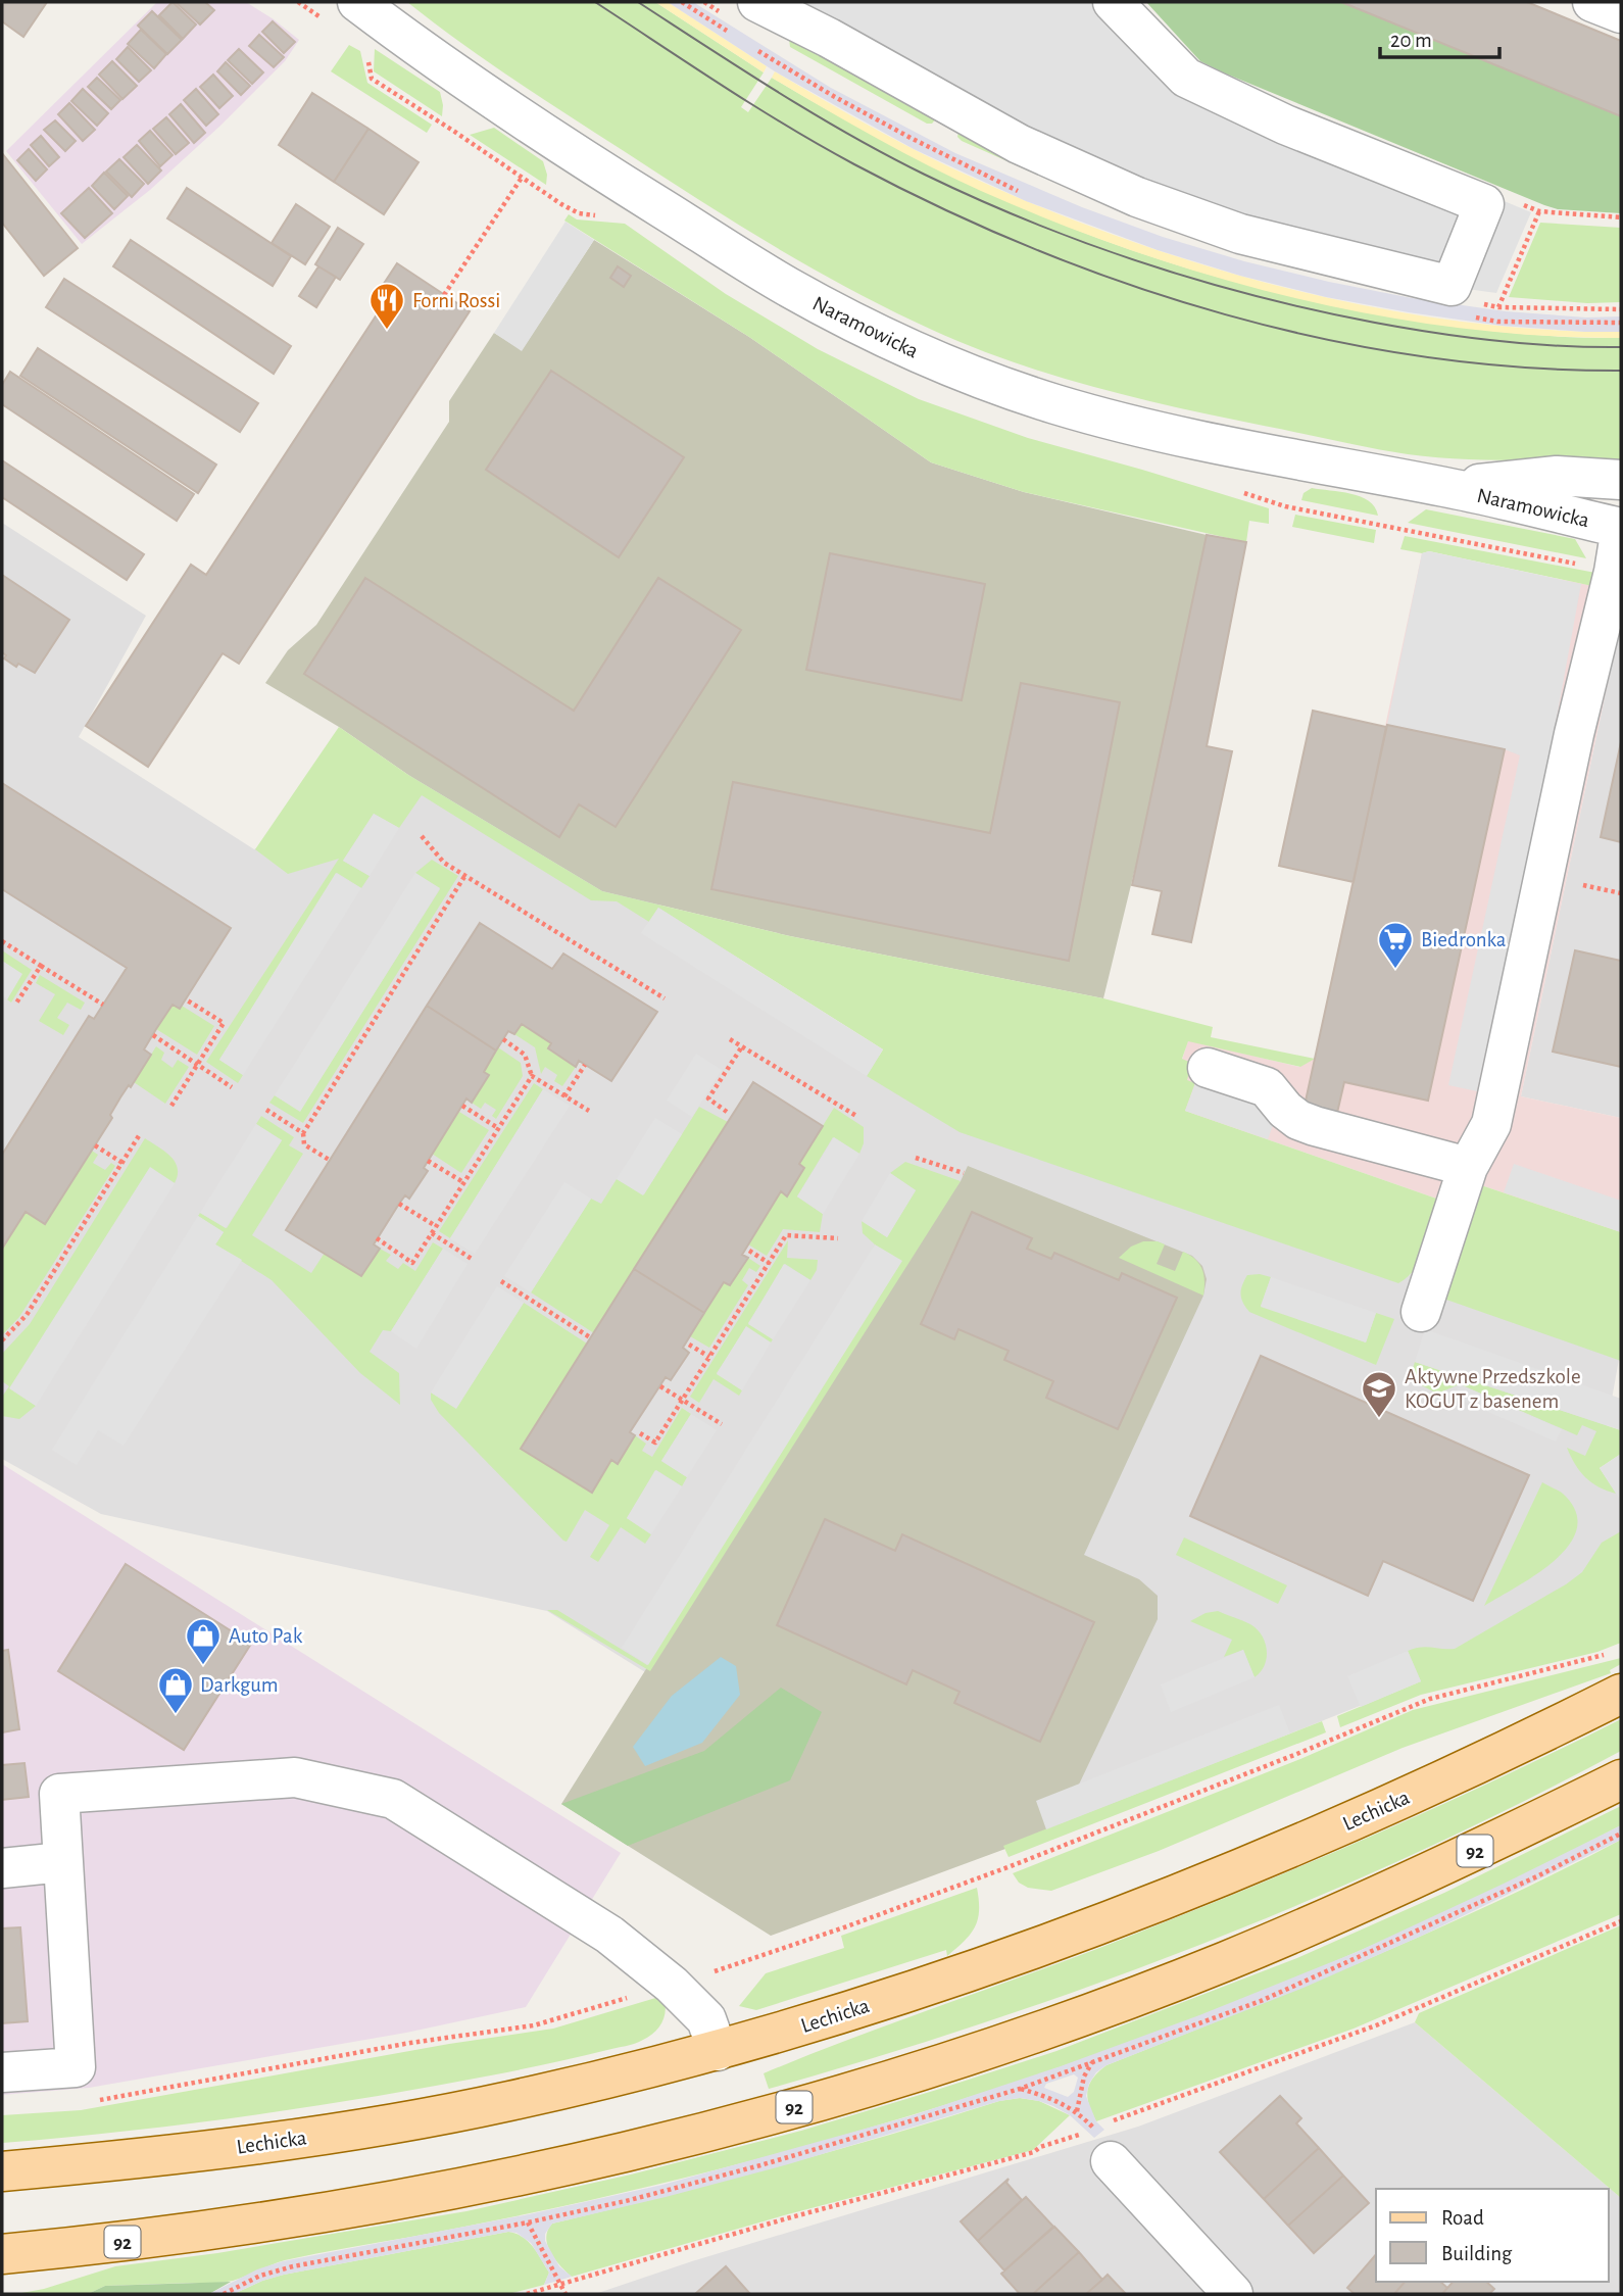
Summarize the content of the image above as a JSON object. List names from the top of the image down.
{
  "streets": {
    "main road": ["Lechicka", "92"],
    "street": ["Naramowicka"]
  },
  "places": {
    "restaurant": ["Forni Rossi"],
    "supermarket": ["Biedronka"],
    "school or university": ["Aktywne Przedszkole KOGUT z basenem"],
    "shop": ["Auto Pak", "Darkgum"]
  },
  "legend": ["Road", "Building"],
  "scale_bar": "20 m"
}
